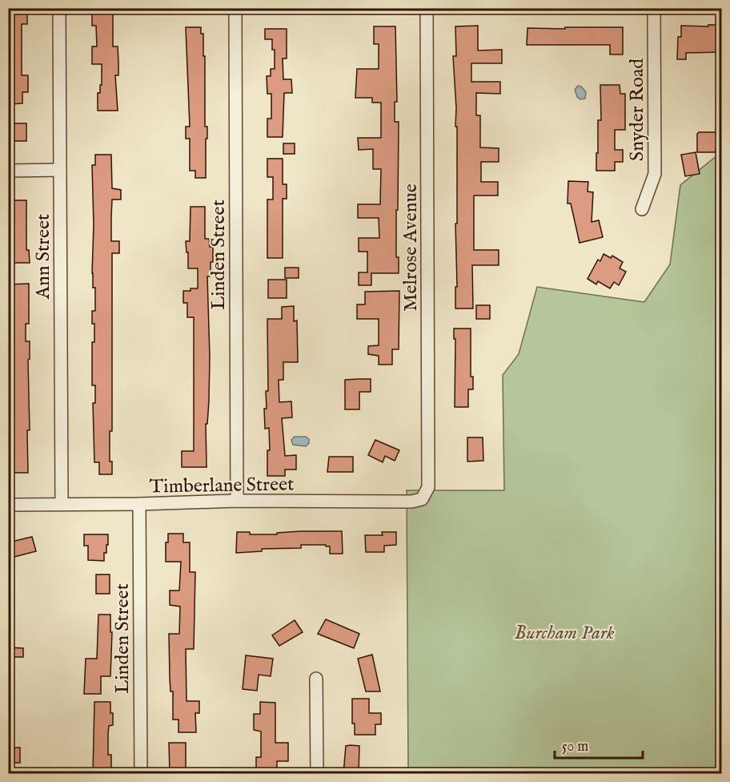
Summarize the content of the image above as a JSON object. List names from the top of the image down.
{
  "streets": {
    "street": [
      "Snyder Road",
      "Melrose Avenue",
      "Linden Street",
      "Ann Street",
      "Timberlane Street"
    ]
  },
  "crossings": [
    ["Melrose Avenue", "Timberlane Street"],
    ["Linden Street", "Timberlane Street"],
    ["Ann Street", "Timberlane Street"]
  ],
  "parks": ["Burcham Park"],
  "scale_bar": "50 m"
}
